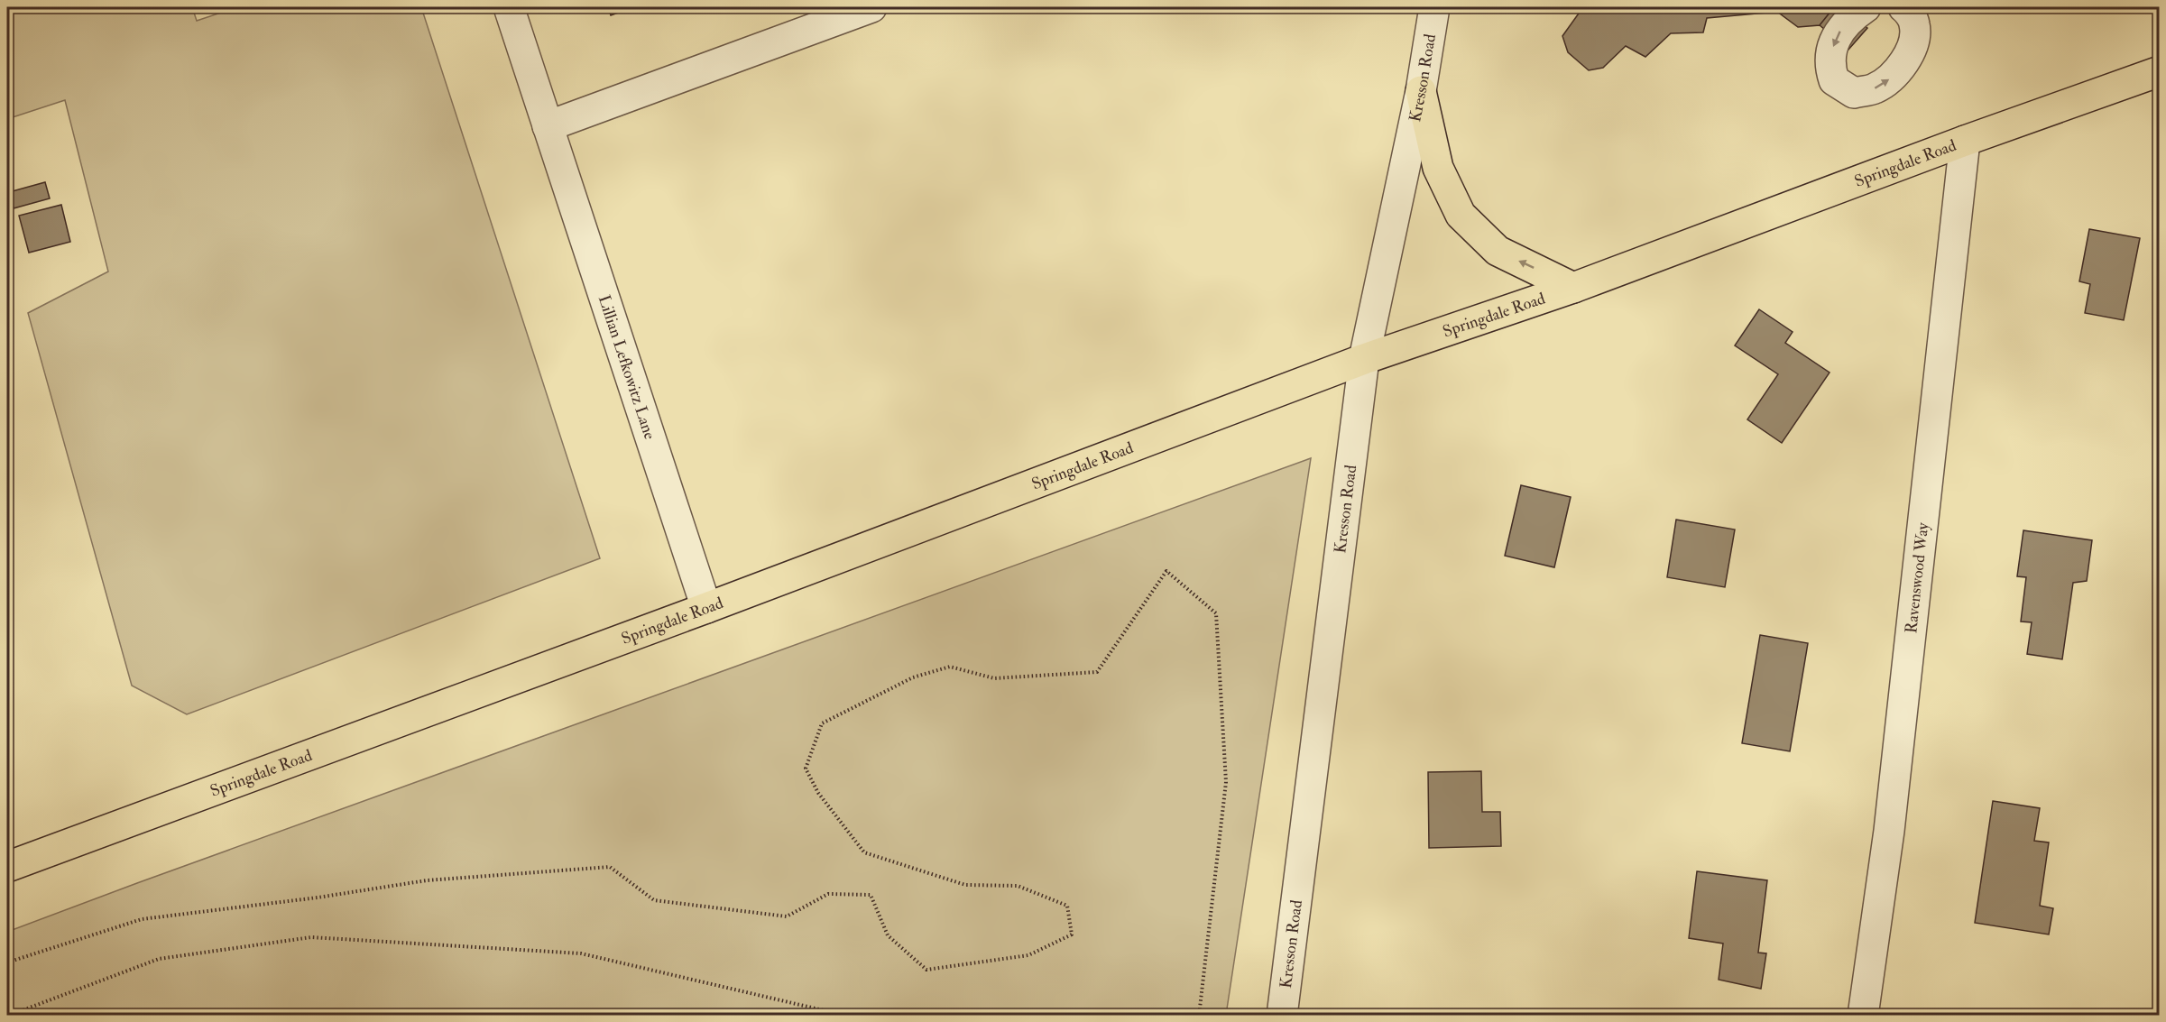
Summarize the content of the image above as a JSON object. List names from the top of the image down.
{
  "streets": {
    "main road": ["Springdale Road"],
    "street": ["Kresson Road", "Lillian Lefkowitz Lane", "Ravenswood Way"]
  },
  "crossings": [
    ["Kresson Road", "Springdale Road"],
    ["Springdale Road", "Lillian Lefkowitz Lane"],
    ["Springdale Road", "Ravenswood Way"]
  ]
}
